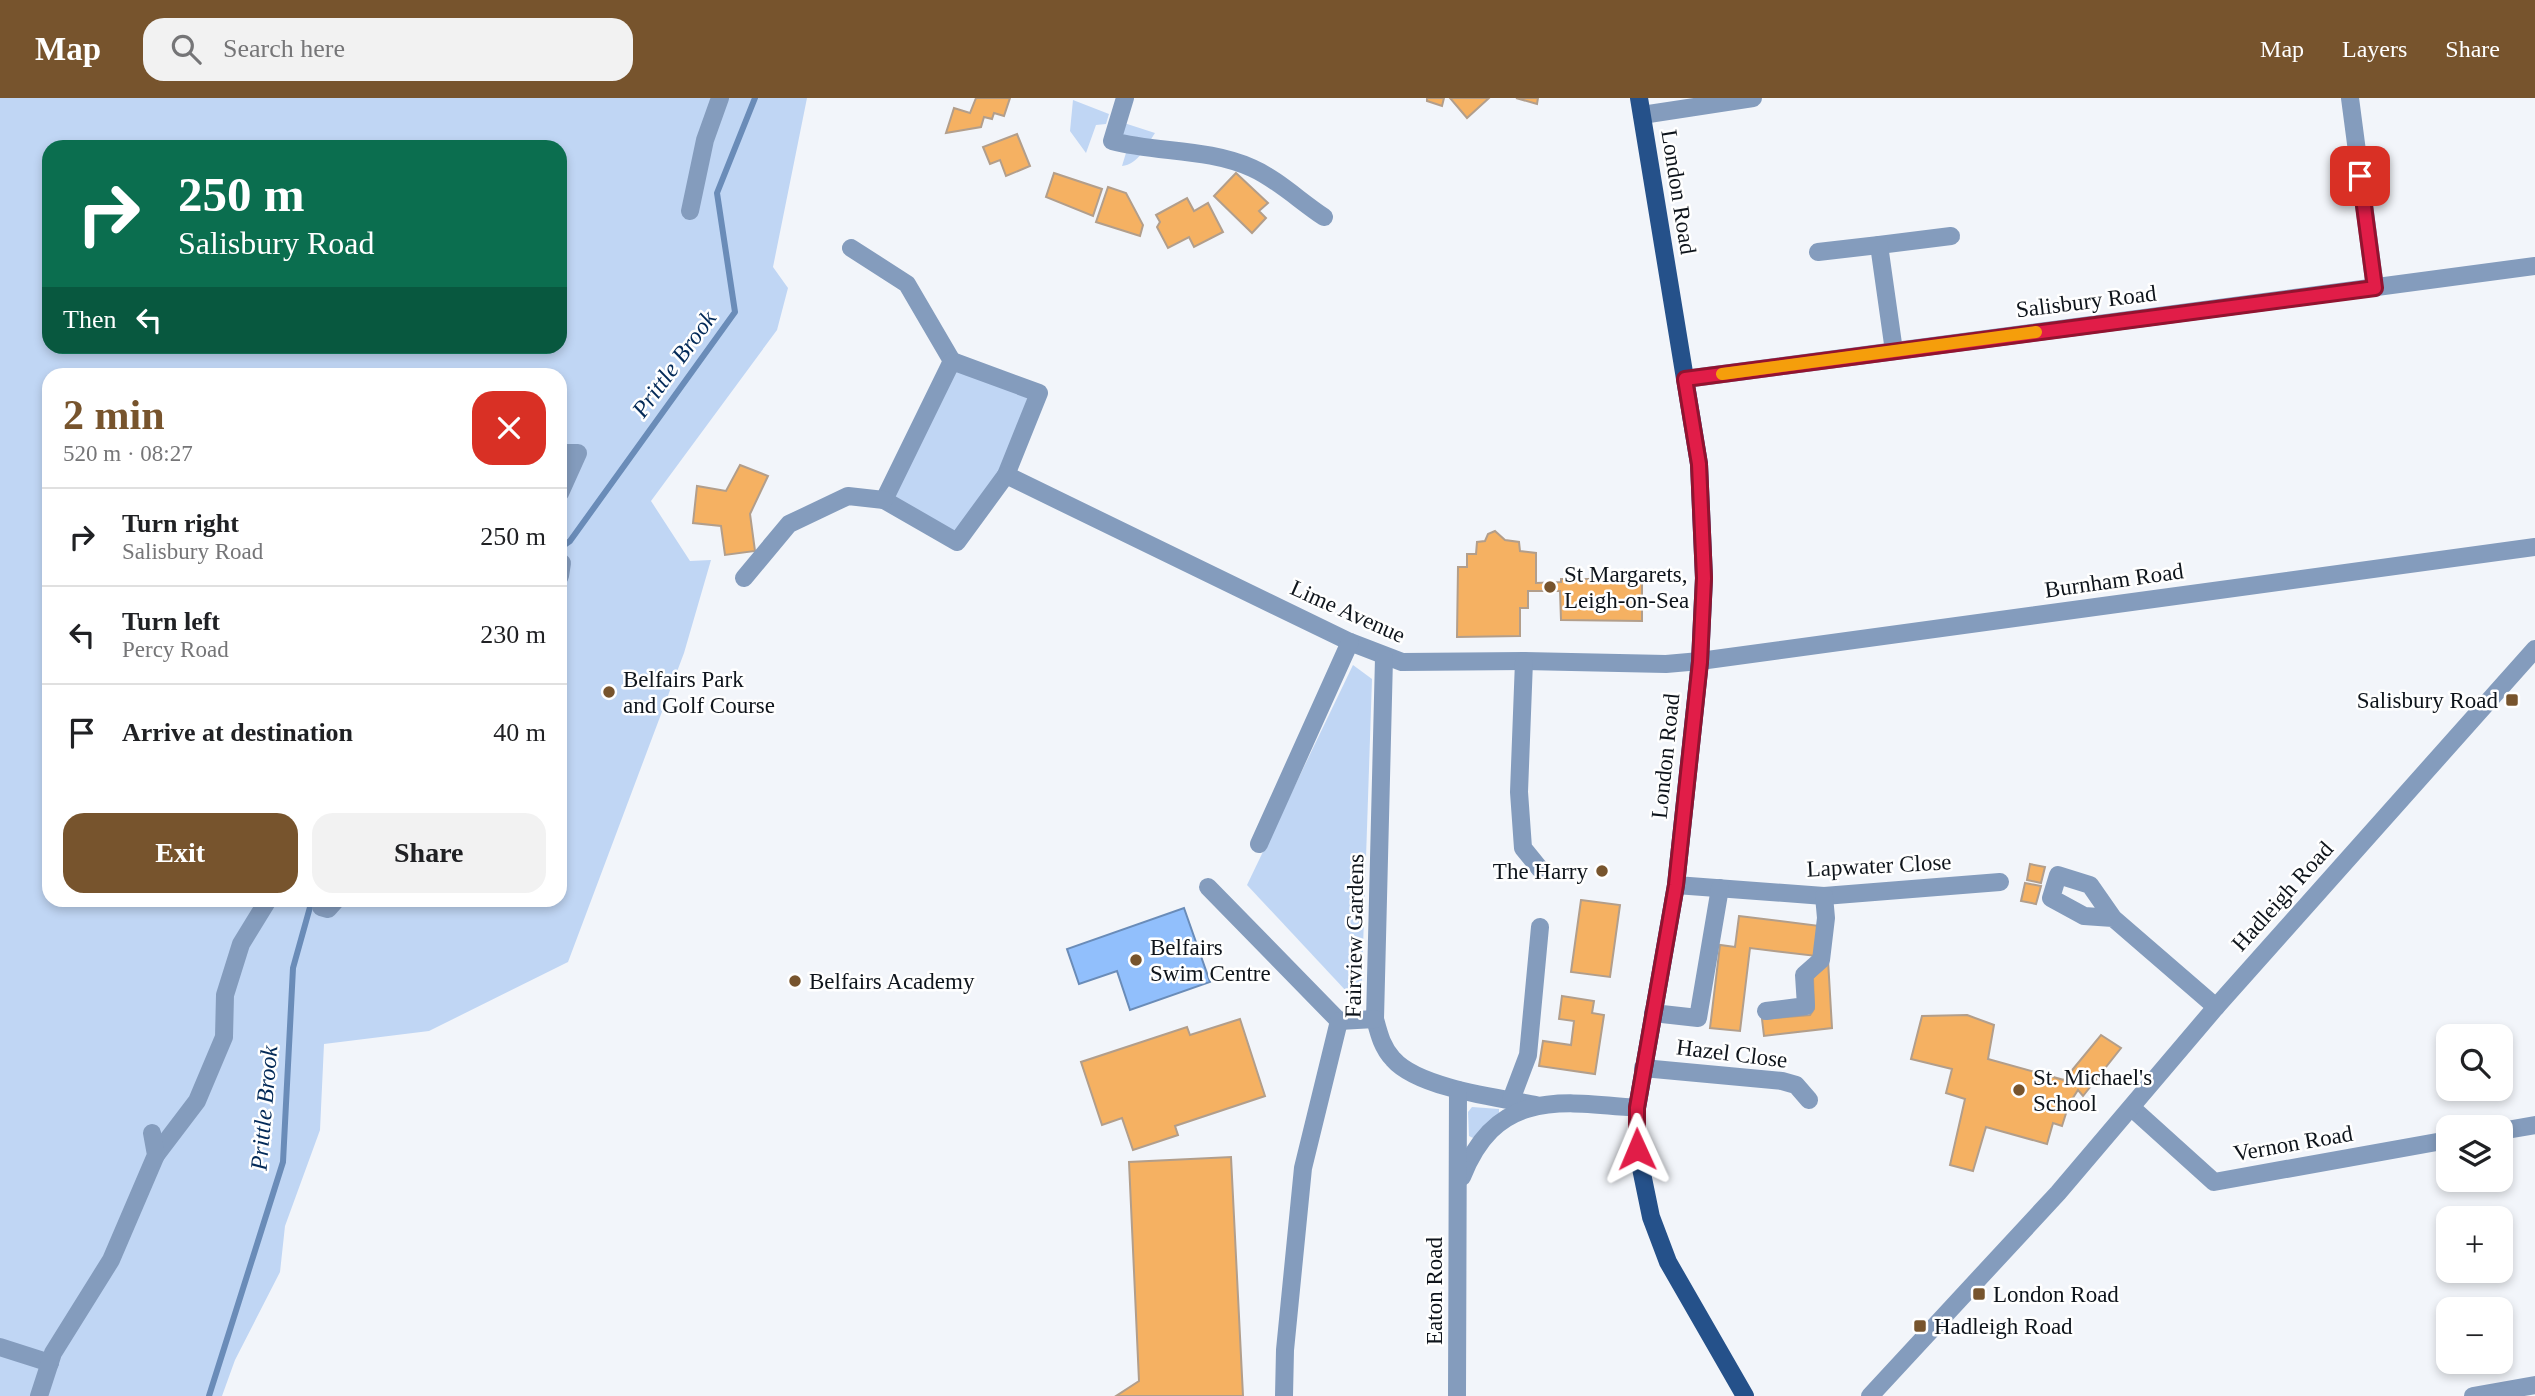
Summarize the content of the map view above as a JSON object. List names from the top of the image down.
{
  "streets": {
    "main road": ["London Road"],
    "street": [
      "Salisbury Road",
      "Burnham Road",
      "Lime Avenue",
      "Lapwater Close",
      "Hadleigh Road",
      "Fairview Gardens",
      "Hazel Close",
      "Vernon Road",
      "Eaton Road"
    ]
  },
  "crossings": [
    ["London Road", "Salisbury Road"],
    ["London Road", "Burnham Road"],
    ["London Road", "Lime Avenue"],
    ["London Road", "Lapwater Close"],
    ["London Road", "Hazel Close"],
    ["London Road", "Eaton Road"],
    ["Burnham Road", "Lime Avenue"],
    ["Lime Avenue", "Fairview Gardens"],
    ["Hadleigh Road", "Vernon Road"],
    ["Fairview Gardens", "Eaton Road"]
  ],
  "water": ["Prittle Brook"],
  "places": {
    "other": [
      "St Margarets, Leigh-on-Sea",
      "Belfairs Park and Golf Course",
      "The Harry",
      "Belfairs Swim Centre",
      "Belfairs Academy",
      "St. Michael's School"
    ],
    "transit": ["Salisbury Road", "London Road", "Hadleigh Road"]
  },
  "page": {
    "header": "Map",
    "search": "Search here",
    "nav": ["Map", "Layers", "Share"],
    "turn": ["250 m", "Salisbury Road"],
    "then": "Then",
    "heading": ["2 min", "520 m · 08:27"],
    "list": [
      {
        "name": "Turn right",
        "note": "Salisbury Road",
        "value": "250 m"
      },
      {
        "name": "Turn left",
        "note": "Percy Road",
        "value": "230 m"
      },
      {
        "name": "Arrive at destination",
        "value": "40 m"
      }
    ],
    "buttons": ["Exit", "Share"],
    "map_buttons": ["+", "−"]
  }
}
